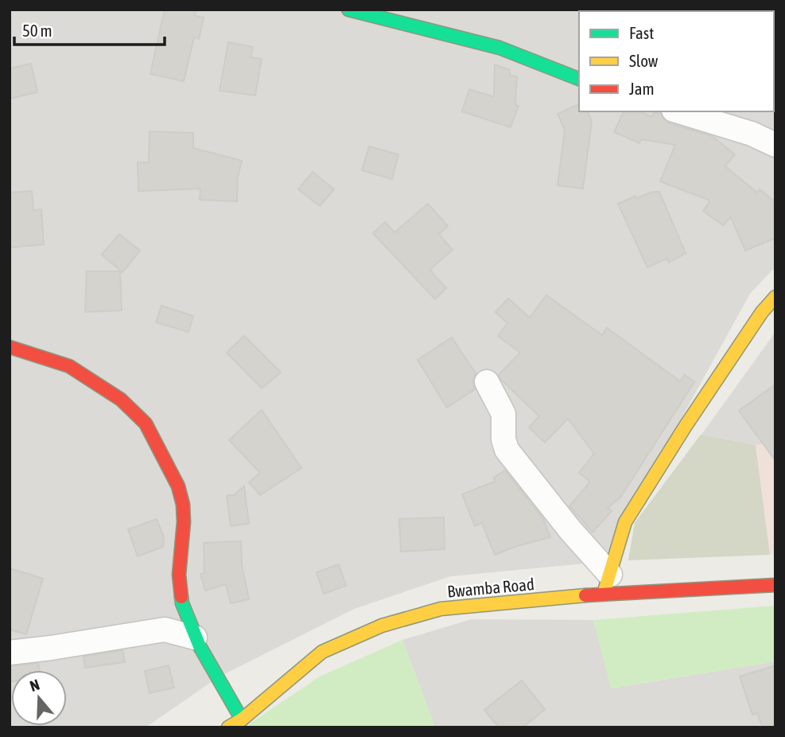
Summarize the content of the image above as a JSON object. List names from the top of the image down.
{
  "streets": {
    "street": ["Bwamba Road"]
  },
  "legend": ["Fast", "Slow", "Jam"],
  "scale_bar": "50 m",
  "north": "top"
}
